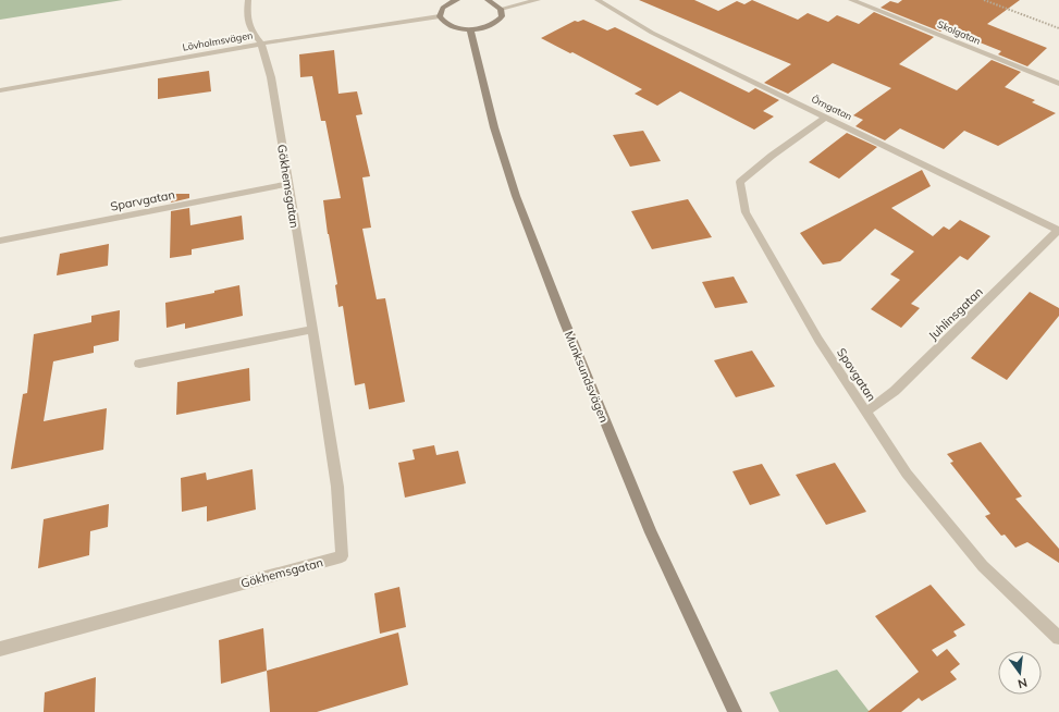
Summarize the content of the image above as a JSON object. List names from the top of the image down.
{
  "streets": {
    "street": [
      "Skolgatan",
      "Lövholmsvägen",
      "Örngatan",
      "Gökhemsgatan",
      "Sparvgatan",
      "Juhlinsgatan",
      "Spovgatan",
      "Munksundsvägen"
    ]
  },
  "crossings": [
    ["Lövholmsvägen", "Gökhemsgatan"],
    ["Örngatan", "Juhlinsgatan"],
    ["Örngatan", "Spovgatan"],
    ["Gökhemsgatan", "Sparvgatan"],
    ["Juhlinsgatan", "Spovgatan"]
  ],
  "north": "bottom"
}
